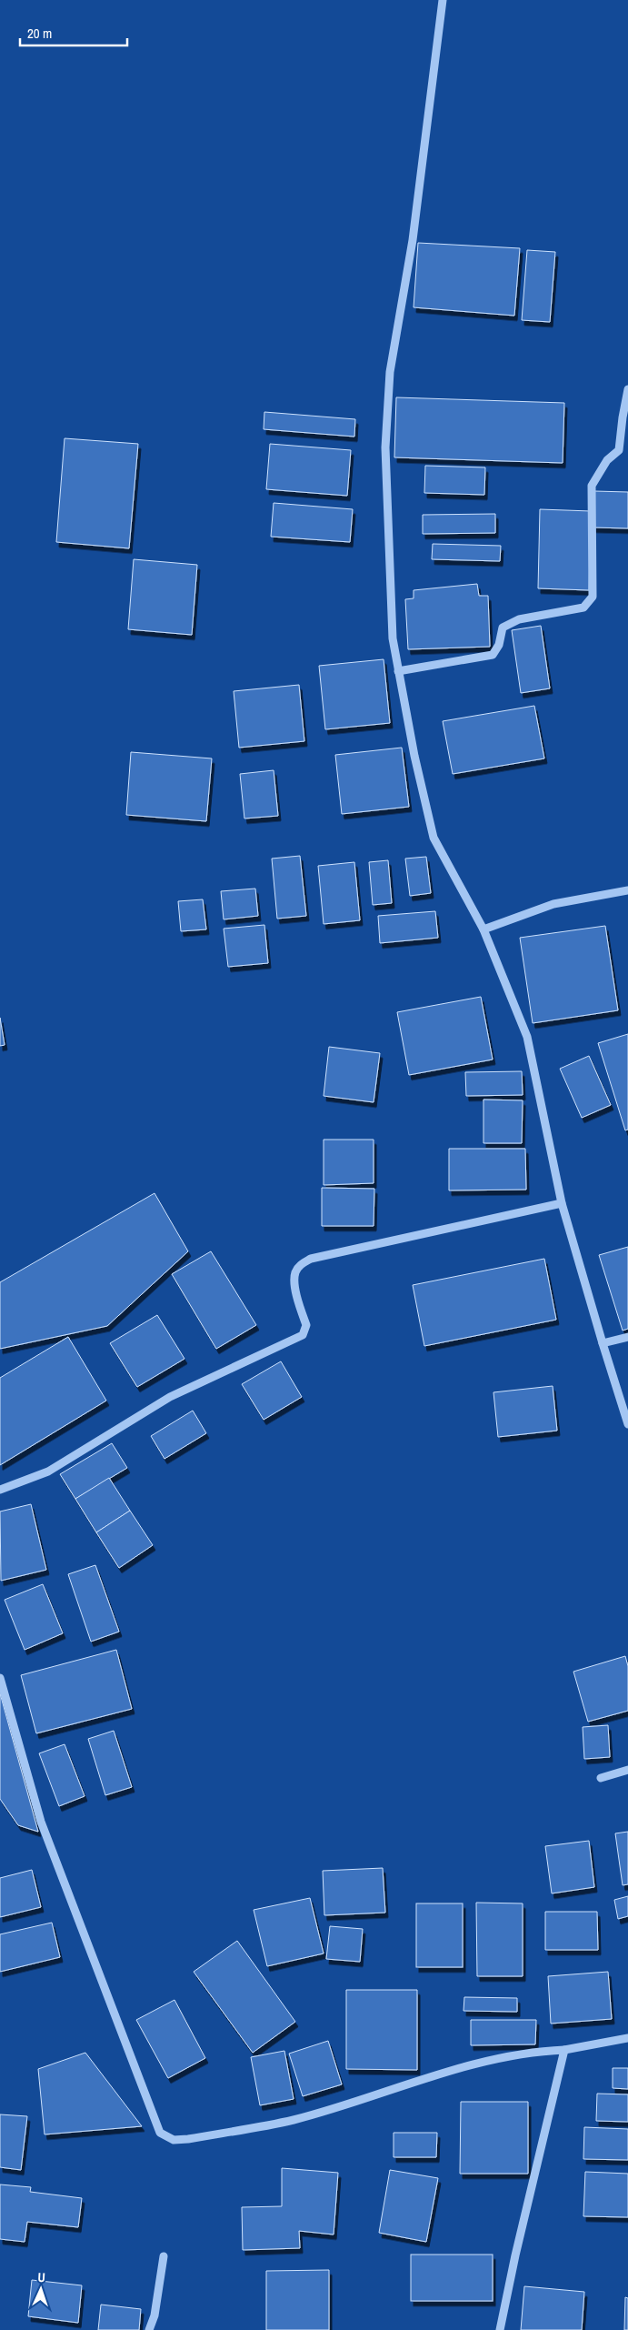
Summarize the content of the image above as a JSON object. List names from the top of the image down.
{
  "scale_bar": "20 m",
  "north": "top"
}
